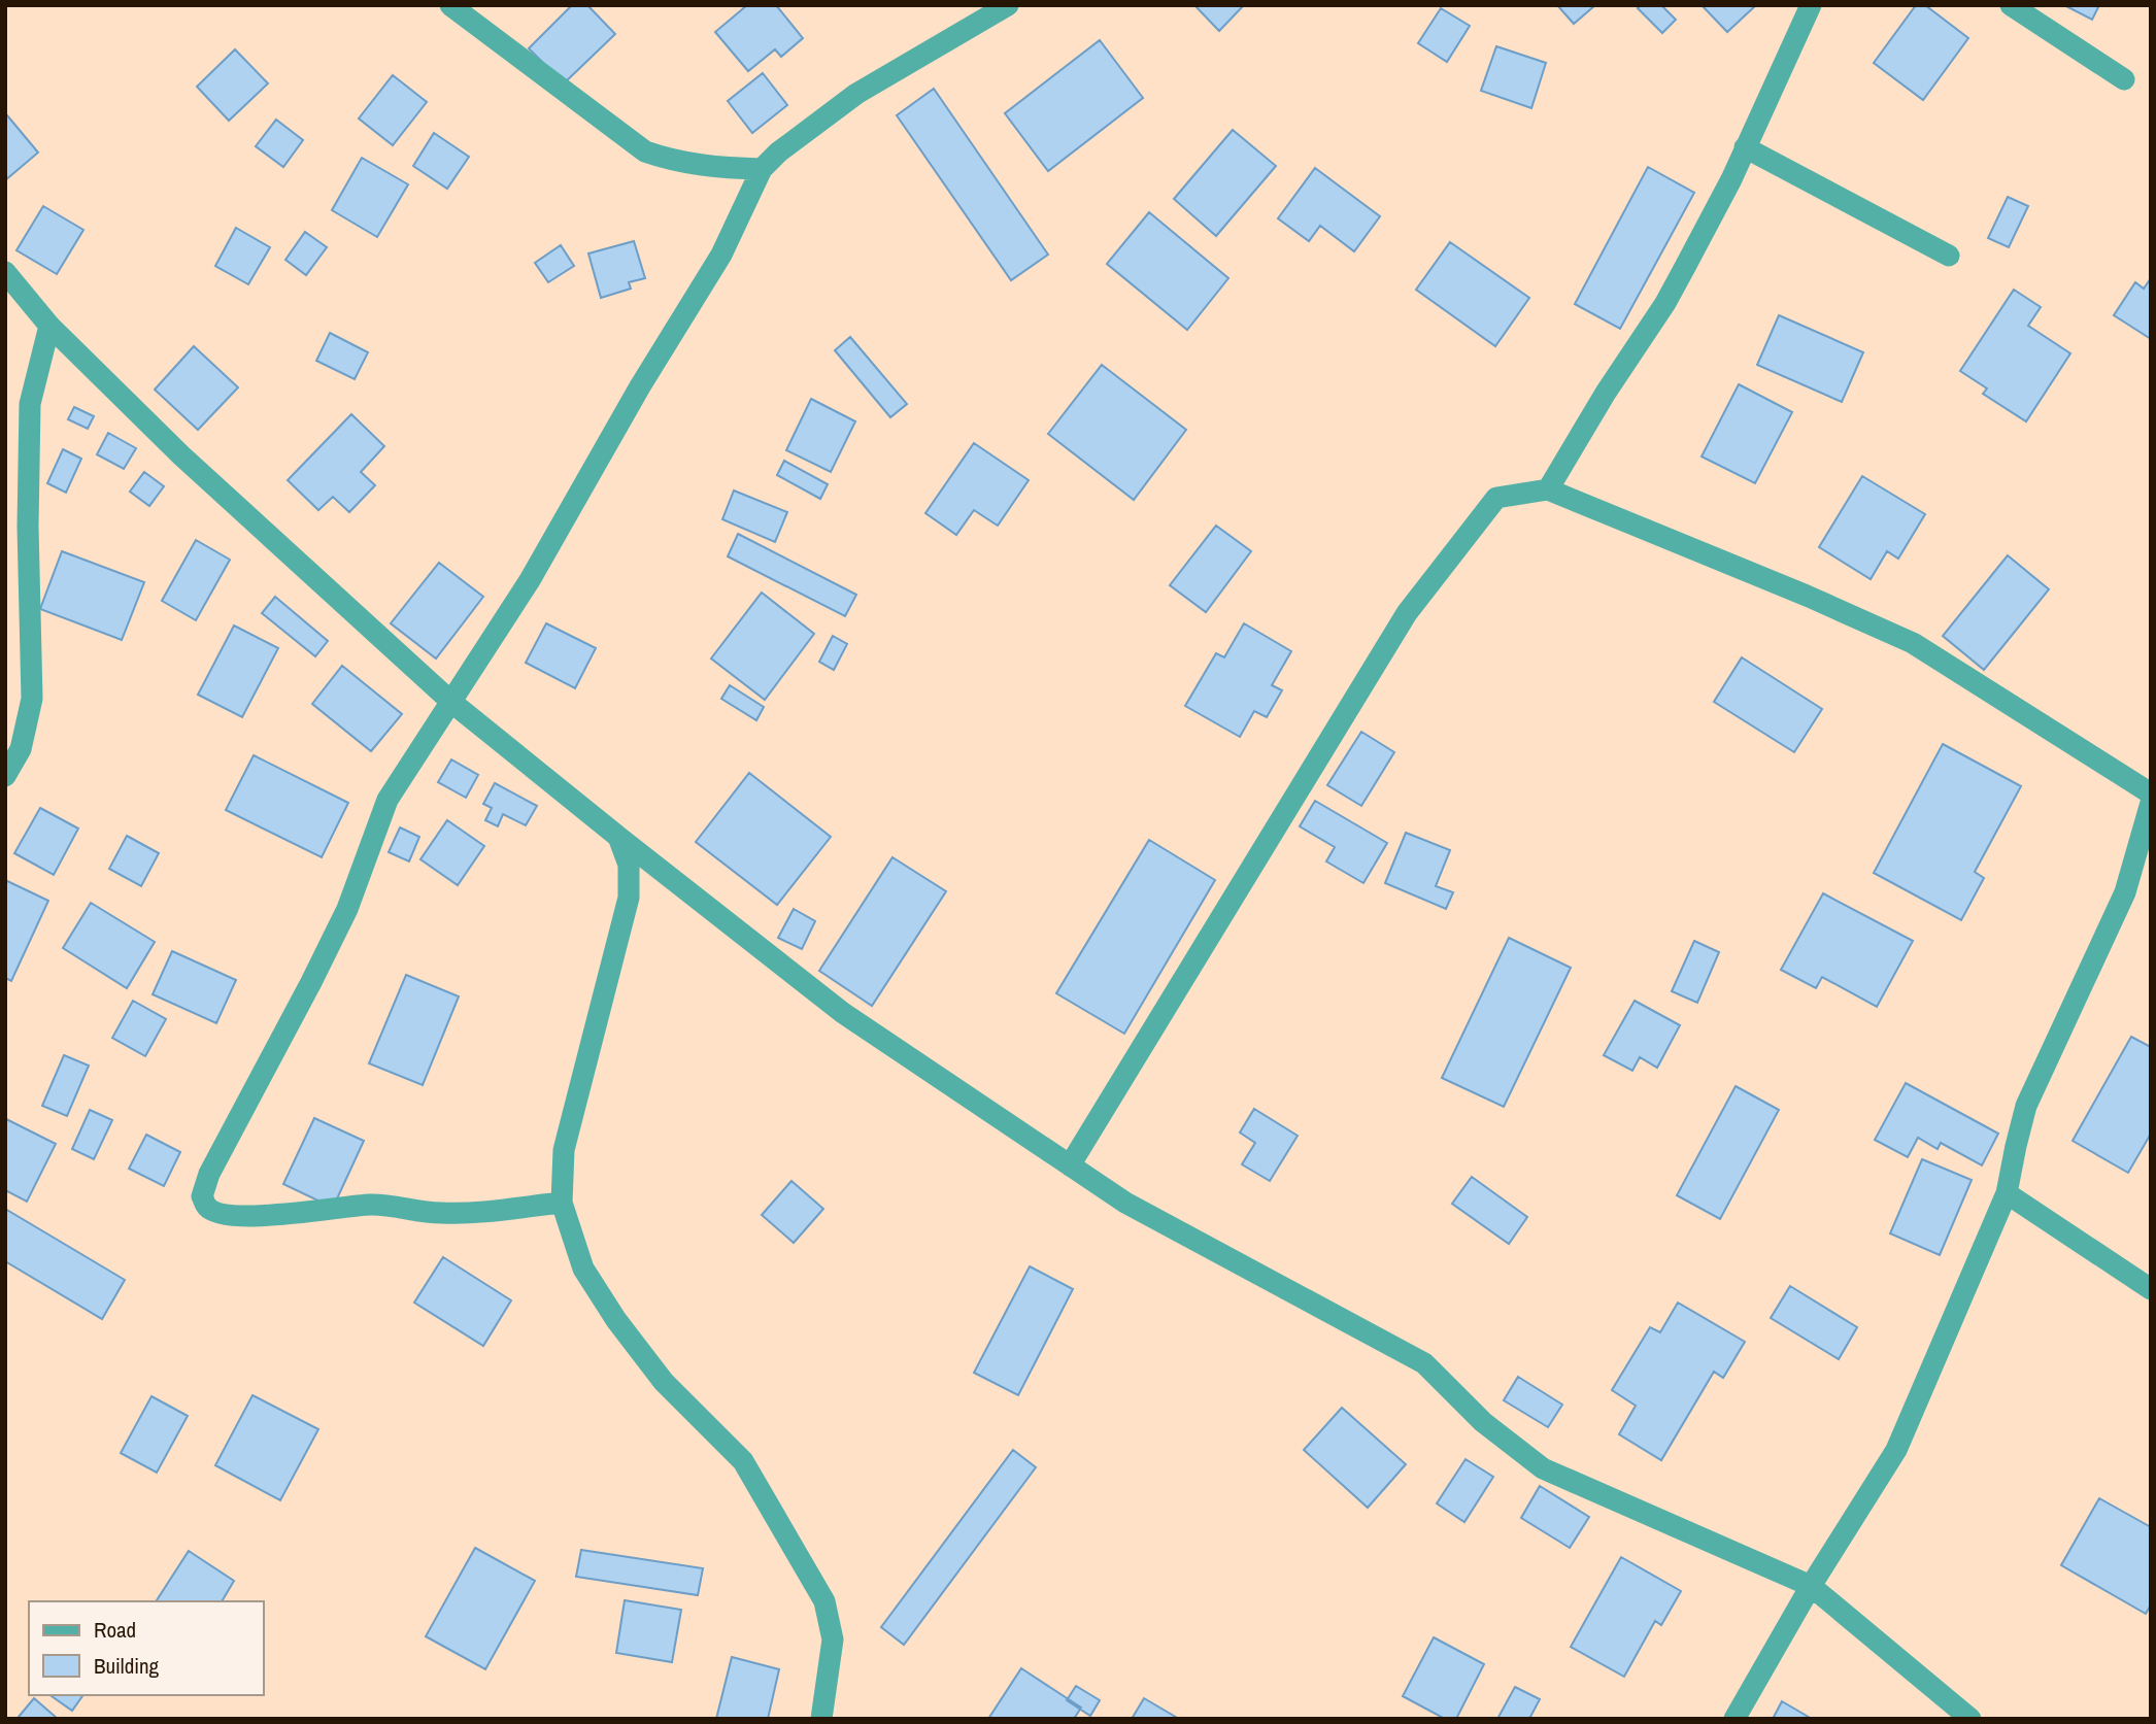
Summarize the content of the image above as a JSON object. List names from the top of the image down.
{
  "legend": ["Road", "Building"]
}
